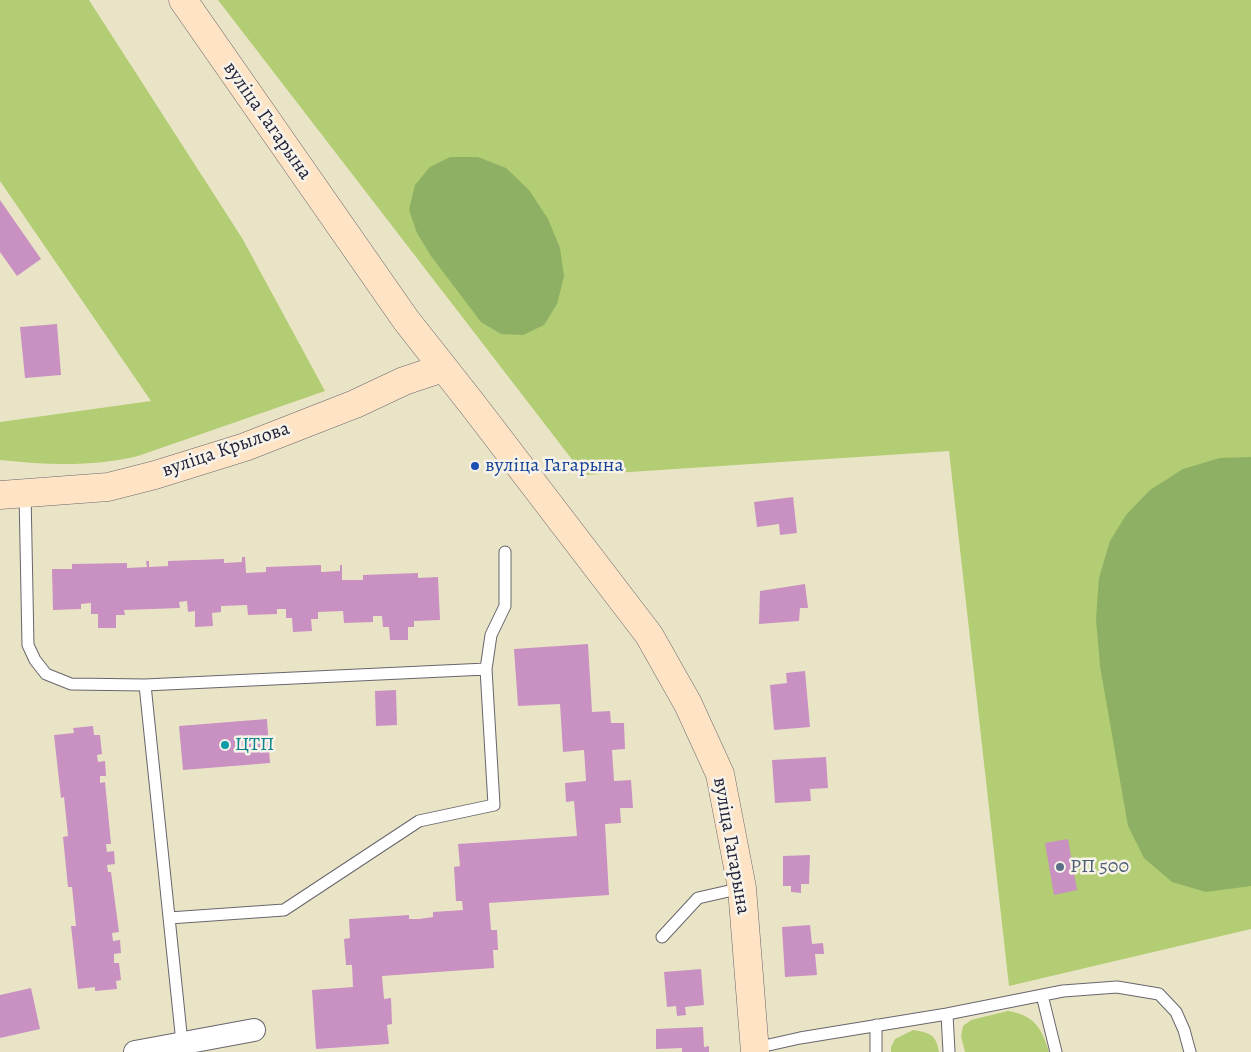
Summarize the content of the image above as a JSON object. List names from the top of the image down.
{
  "streets": {
    "main road": ["вуліца Гагарына", "вуліца Крылова"]
  },
  "crossings": [
    ["вуліца Гагарына", "вуліца Крылова"]
  ],
  "places": ["вуліца Гагарына", "ЦТП", "РП 500"]
}
